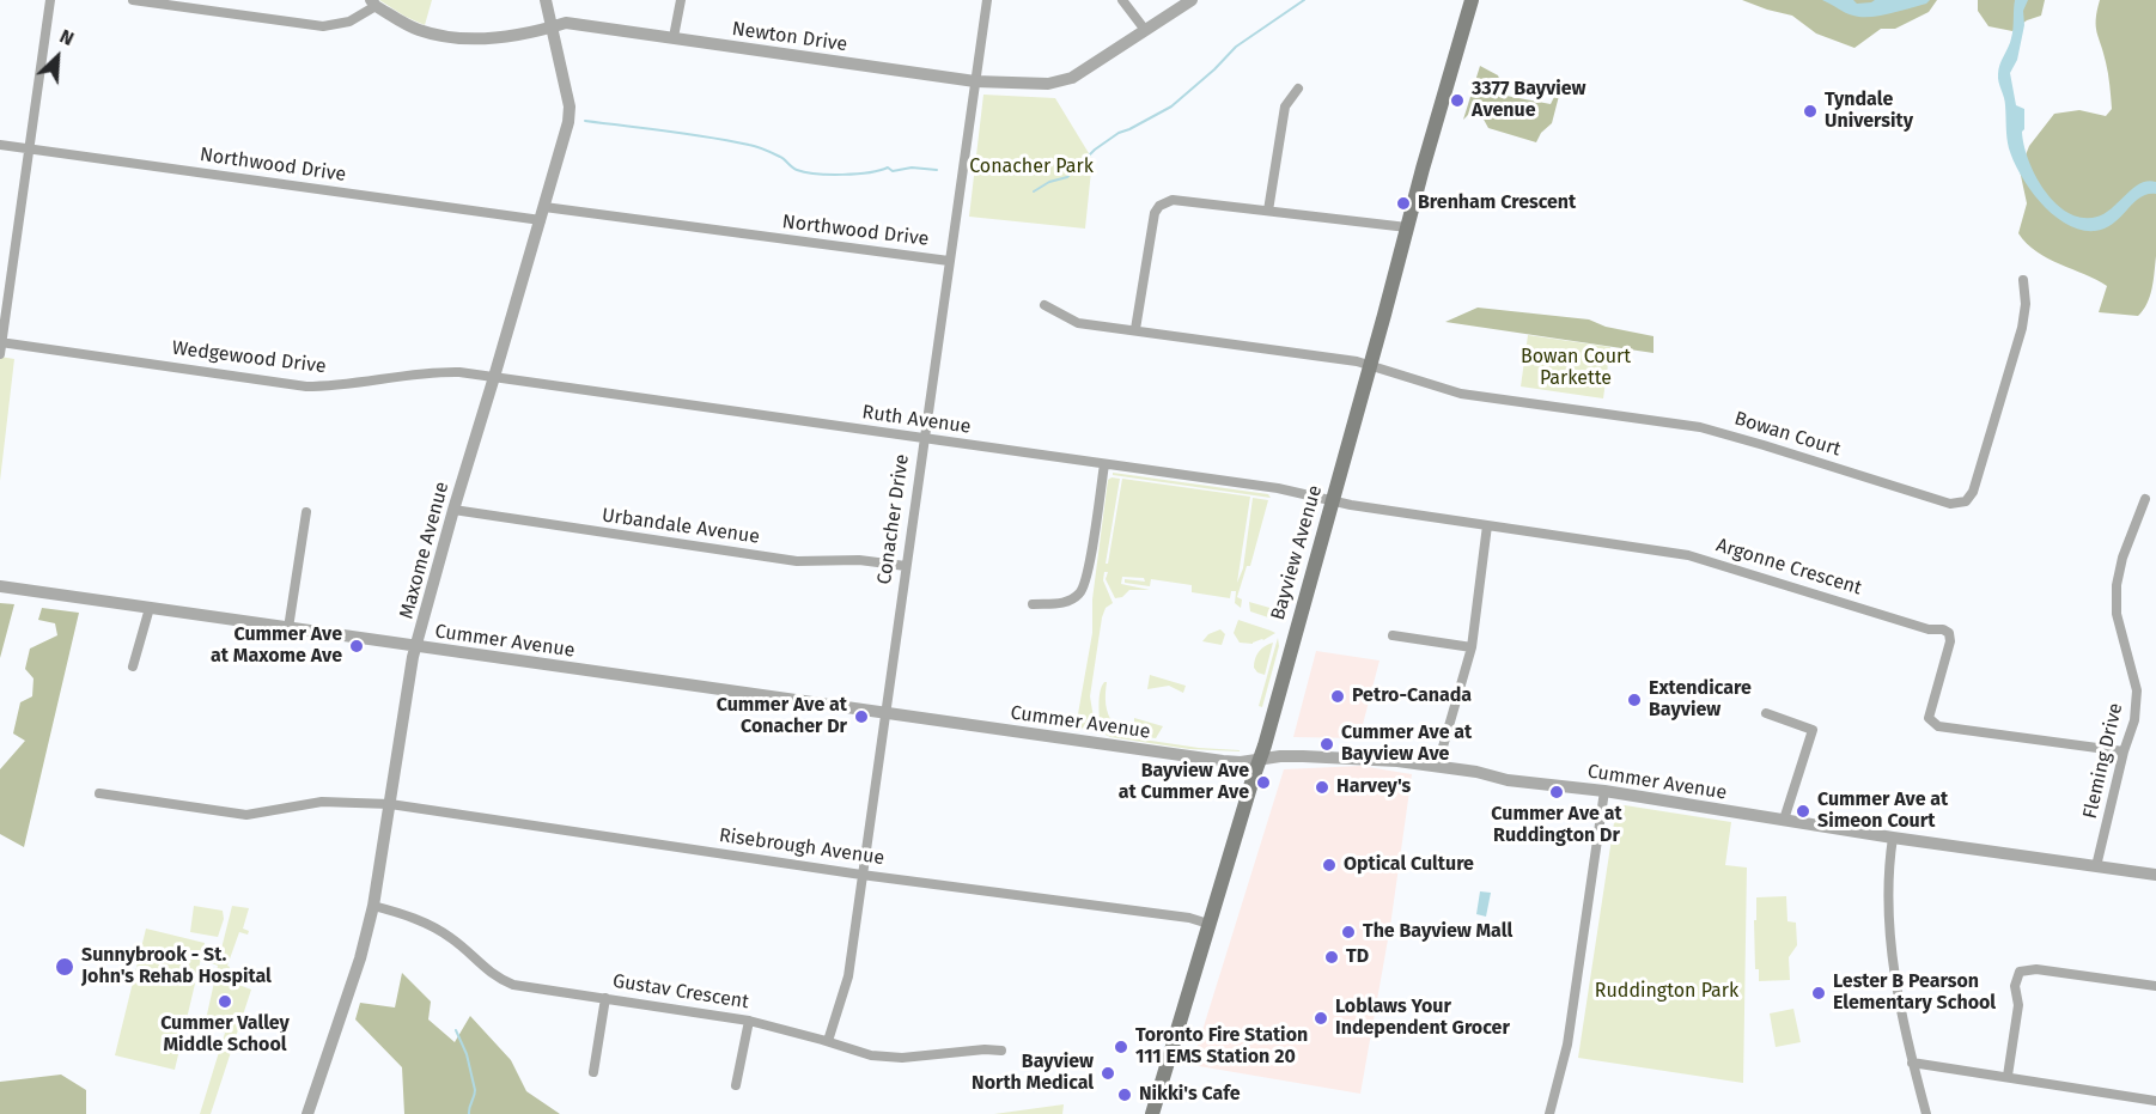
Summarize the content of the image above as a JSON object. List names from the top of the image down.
{
  "streets": {
    "main road": ["Bayview Avenue"],
    "street": [
      "Newton Drive",
      "Northwood Drive",
      "Wedgewood Drive",
      "Ruth Avenue",
      "Bowan Court",
      "Conacher Drive",
      "Urbandale Avenue",
      "Maxome Avenue",
      "Argonne Crescent",
      "Cummer Avenue",
      "Fleming Drive",
      "Risebrough Avenue",
      "Gustav Crescent"
    ]
  },
  "crossings": [
    ["Newton Drive", "Conacher Drive"],
    ["Newton Drive", "Maxome Avenue"],
    ["Northwood Drive", "Conacher Drive"],
    ["Northwood Drive", "Maxome Avenue"],
    ["Wedgewood Drive", "Ruth Avenue"],
    ["Wedgewood Drive", "Maxome Avenue"],
    ["Ruth Avenue", "Conacher Drive"],
    ["Ruth Avenue", "Maxome Avenue"],
    ["Ruth Avenue", "Bayview Avenue"],
    ["Ruth Avenue", "Argonne Crescent"],
    ["Bowan Court", "Bayview Avenue"],
    ["Conacher Drive", "Urbandale Avenue"],
    ["Conacher Drive", "Cummer Avenue"],
    ["Conacher Drive", "Risebrough Avenue"],
    ["Conacher Drive", "Gustav Crescent"],
    ["Urbandale Avenue", "Maxome Avenue"],
    ["Maxome Avenue", "Cummer Avenue"],
    ["Maxome Avenue", "Risebrough Avenue"],
    ["Maxome Avenue", "Gustav Crescent"],
    ["Bayview Avenue", "Argonne Crescent"],
    ["Bayview Avenue", "Cummer Avenue"],
    ["Bayview Avenue", "Risebrough Avenue"],
    ["Argonne Crescent", "Fleming Drive"],
    ["Cummer Avenue", "Fleming Drive"]
  ],
  "parks": ["Conacher Park", "Bowan Court Parkette", "Ruddington Park"],
  "places": [
    "3377 Bayview Avenue",
    "Tyndale University",
    "Brenham Crescent",
    "Cummer Ave at Maxome Ave",
    "Petro-Canada",
    "Extendicare Bayview",
    "Cummer Ave at Conacher Dr",
    "Cummer Ave at Bayview Ave",
    "Bayview Ave at Cummer Ave",
    "Harvey's",
    "Cummer Ave at Ruddington Dr",
    "Cummer Ave at Simeon Court",
    "Optical Culture",
    "The Bayview Mall",
    "TD",
    "Sunnybrook - St. John's Rehab Hospital",
    "Lester B Pearson Elementary School",
    "Cummer Valley Middle School",
    "Loblaws Your Independent Grocer",
    "Toronto Fire Station 111 EMS Station 20",
    "Bayview North Medical",
    "Nikki's Cafe"
  ],
  "north": "top right"
}
